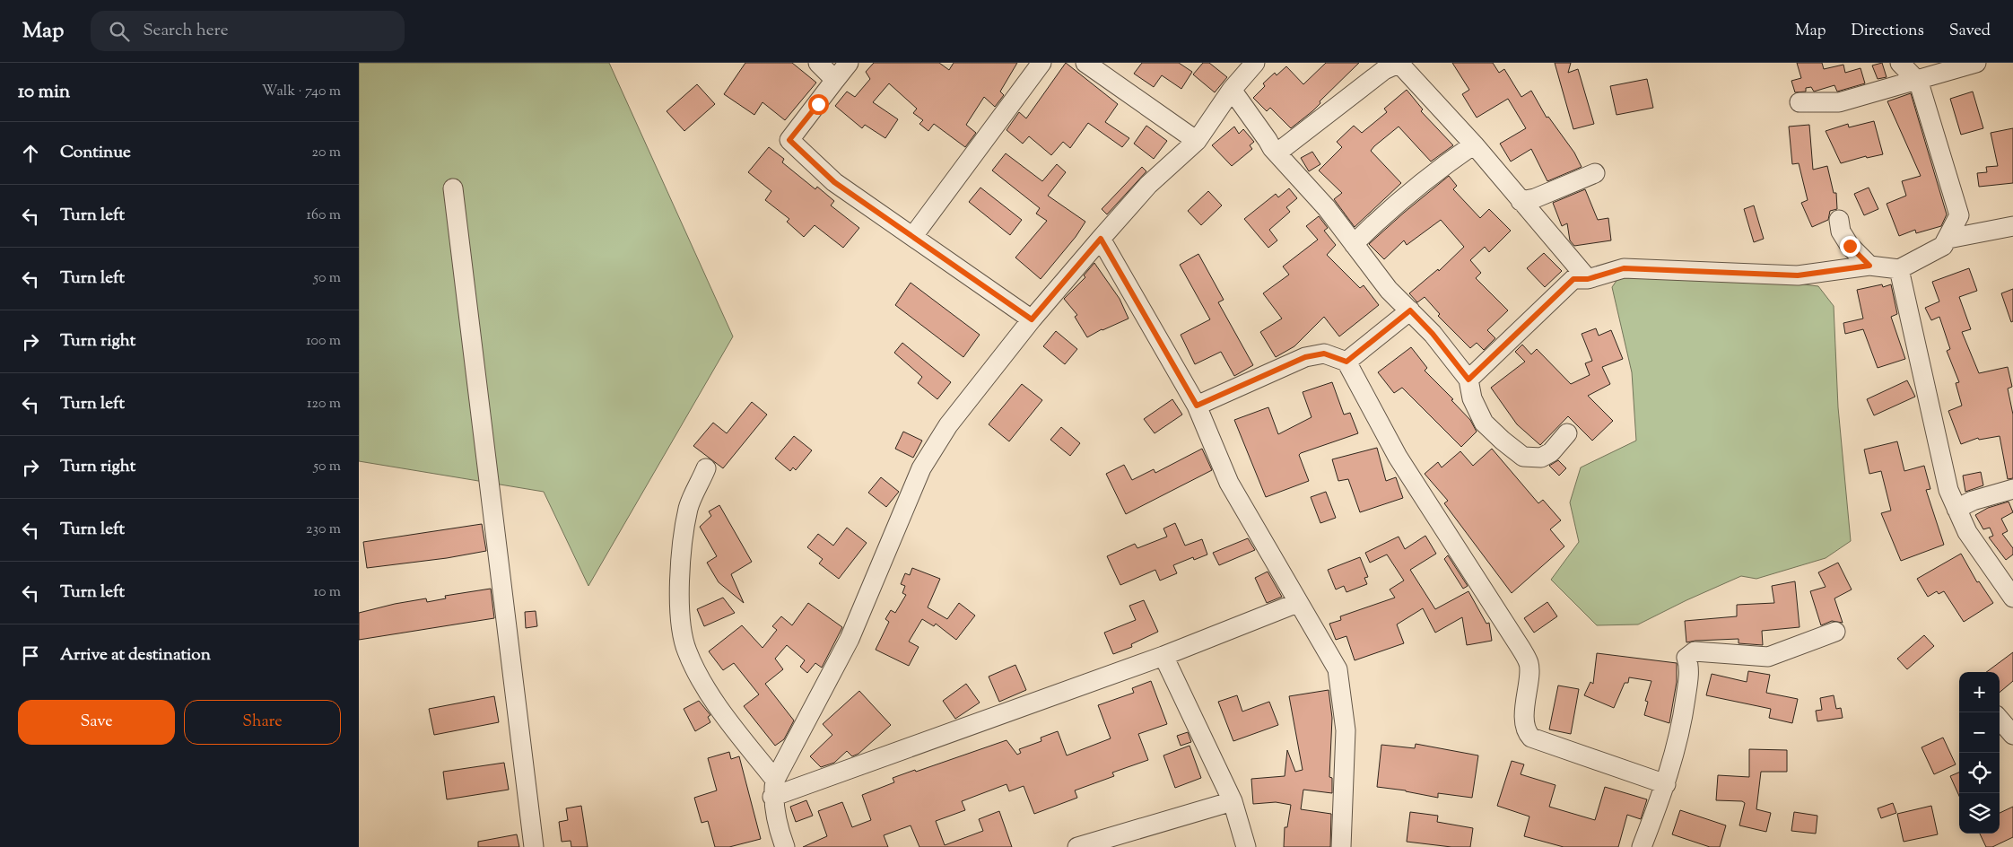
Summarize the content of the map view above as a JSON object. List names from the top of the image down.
{
  "page": {
    "header": "Map",
    "search": "Search here",
    "nav": ["Map", "Directions", "Saved"],
    "heading": ["10 min", "Walk · 740 m"],
    "list": [
      ["Continue", "20 m"],
      ["Turn left", "160 m"],
      ["Turn left", "50 m"],
      ["Turn right", "100 m"],
      ["Turn left", "120 m"],
      ["Turn right", "50 m"],
      ["Turn left", "230 m"],
      ["Turn left", "10 m"],
      "Arrive at destination"
    ],
    "map_buttons": ["+", "−"],
    "buttons": ["Save", "Share"]
  }
}
